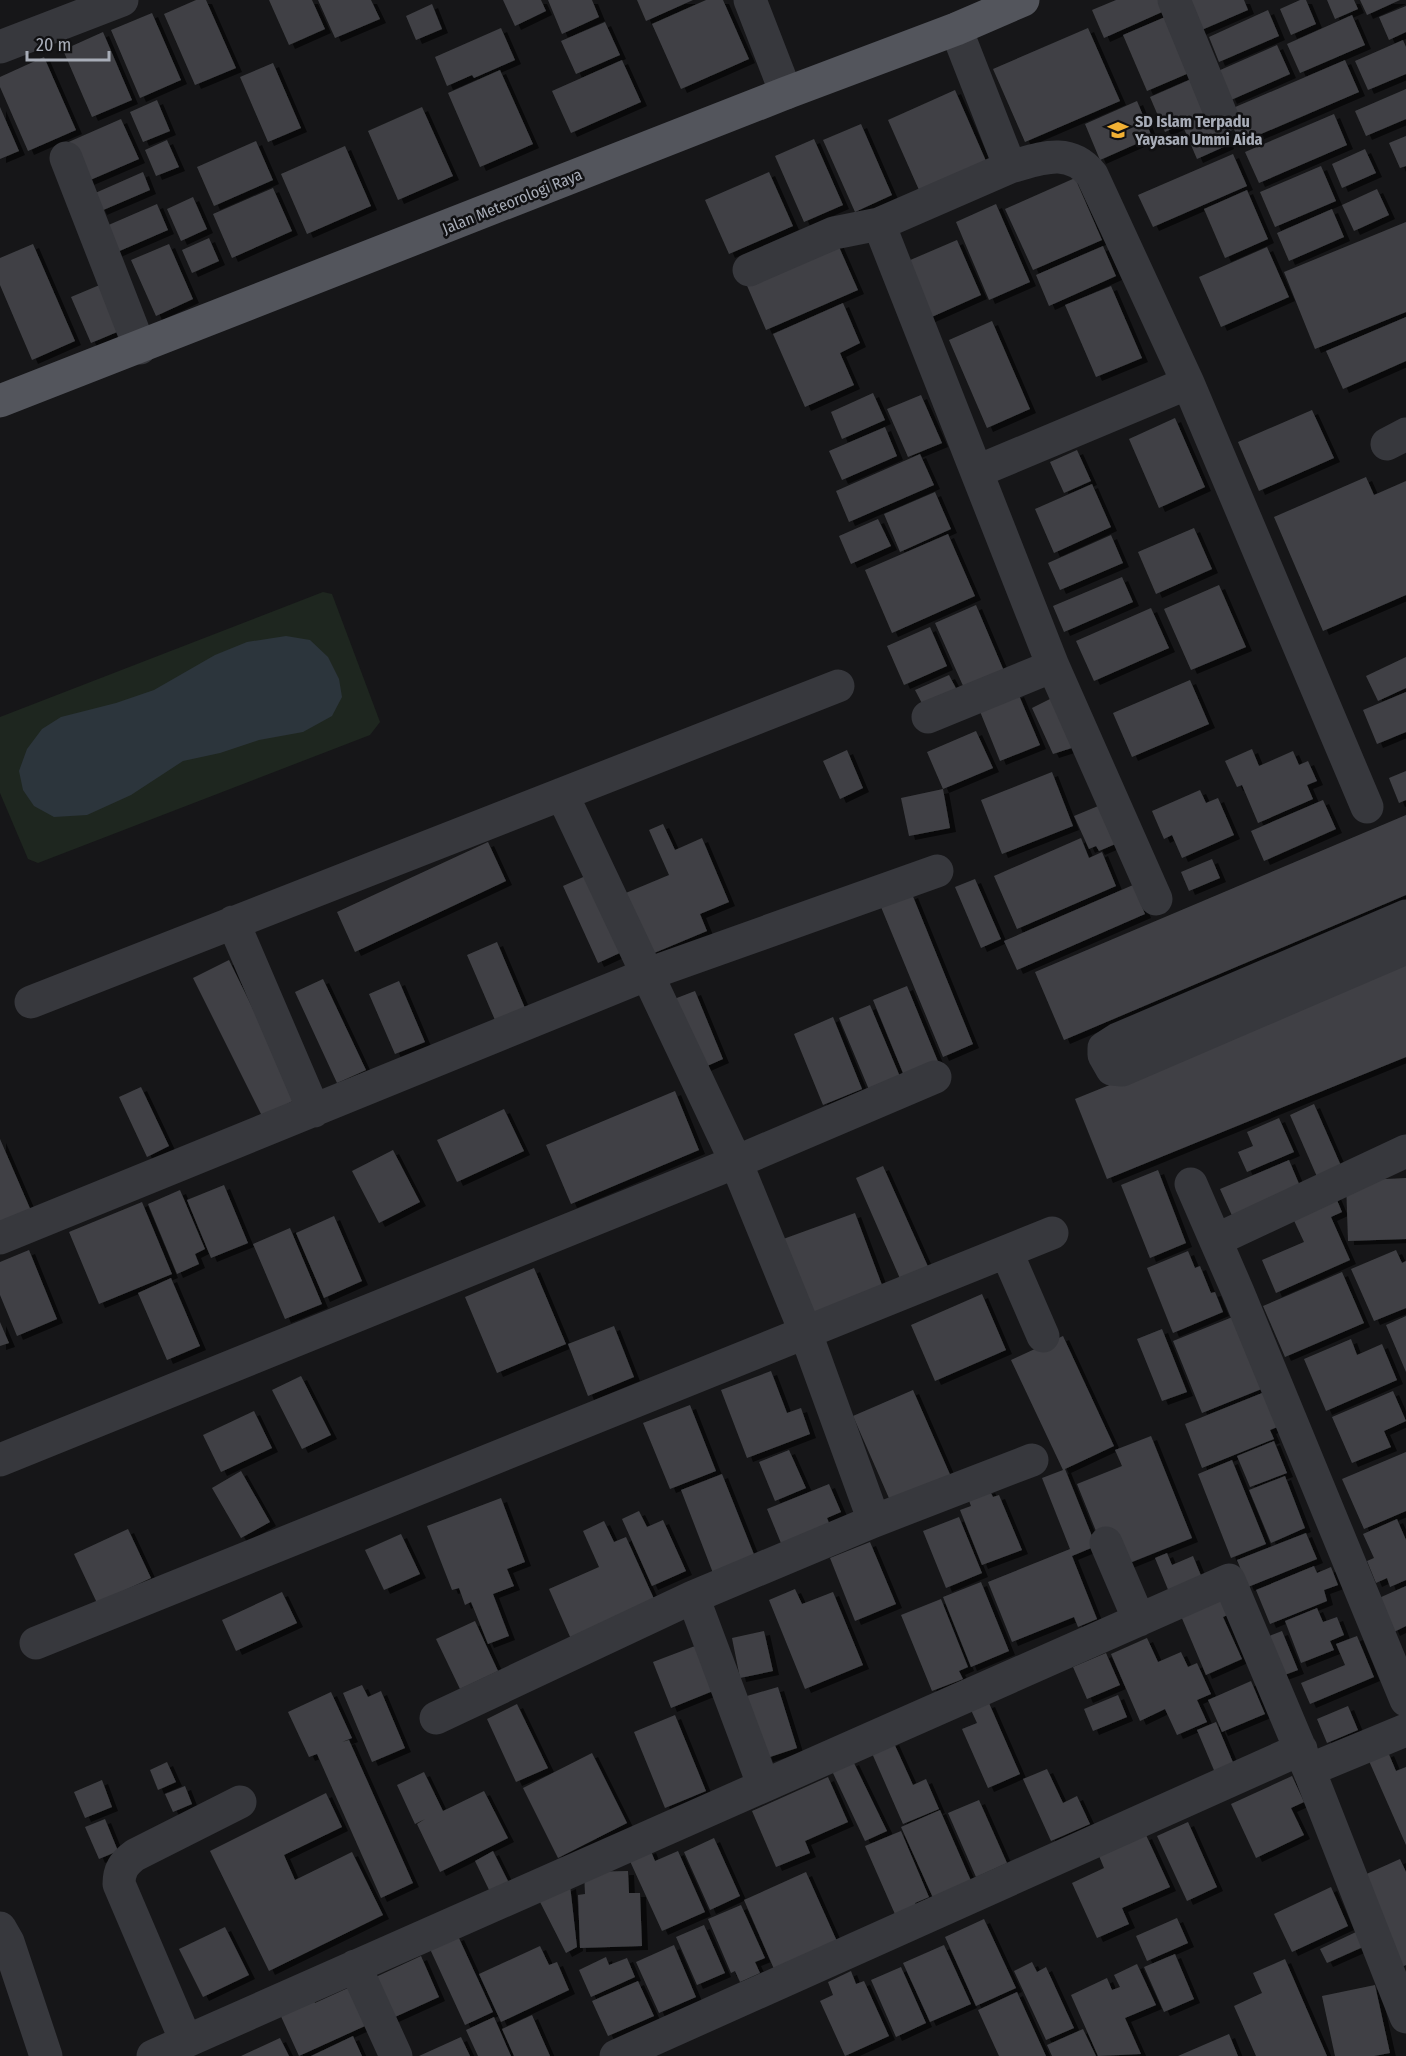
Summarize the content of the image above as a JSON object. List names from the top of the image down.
{
  "streets": {
    "main road": ["Jalan Meteorologi Raya"]
  },
  "places": {
    "school or university": ["SD Islam Terpadu Yayasan Ummi Aida"]
  },
  "scale_bar": "20 m"
}
